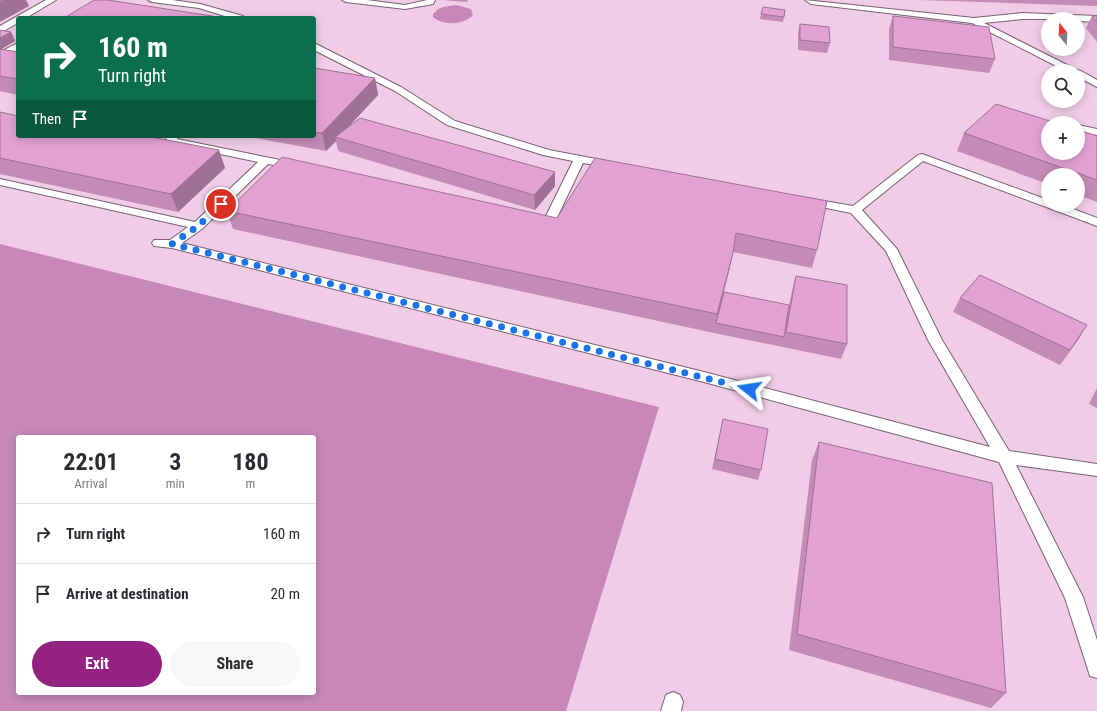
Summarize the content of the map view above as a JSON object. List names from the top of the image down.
{
  "north": "top",
  "page": {
    "map_buttons": ["+", "−"],
    "turn": ["160 m", "Turn right"],
    "then": "Then",
    "eta": [
      "22:01",
      "Arrival",
      "3",
      "min",
      "180",
      "m"
    ],
    "list": [
      {
        "name": "Turn right",
        "value": "160 m"
      },
      {
        "name": "Arrive at destination",
        "value": "20 m"
      }
    ],
    "buttons": ["Exit", "Share"]
  }
}
